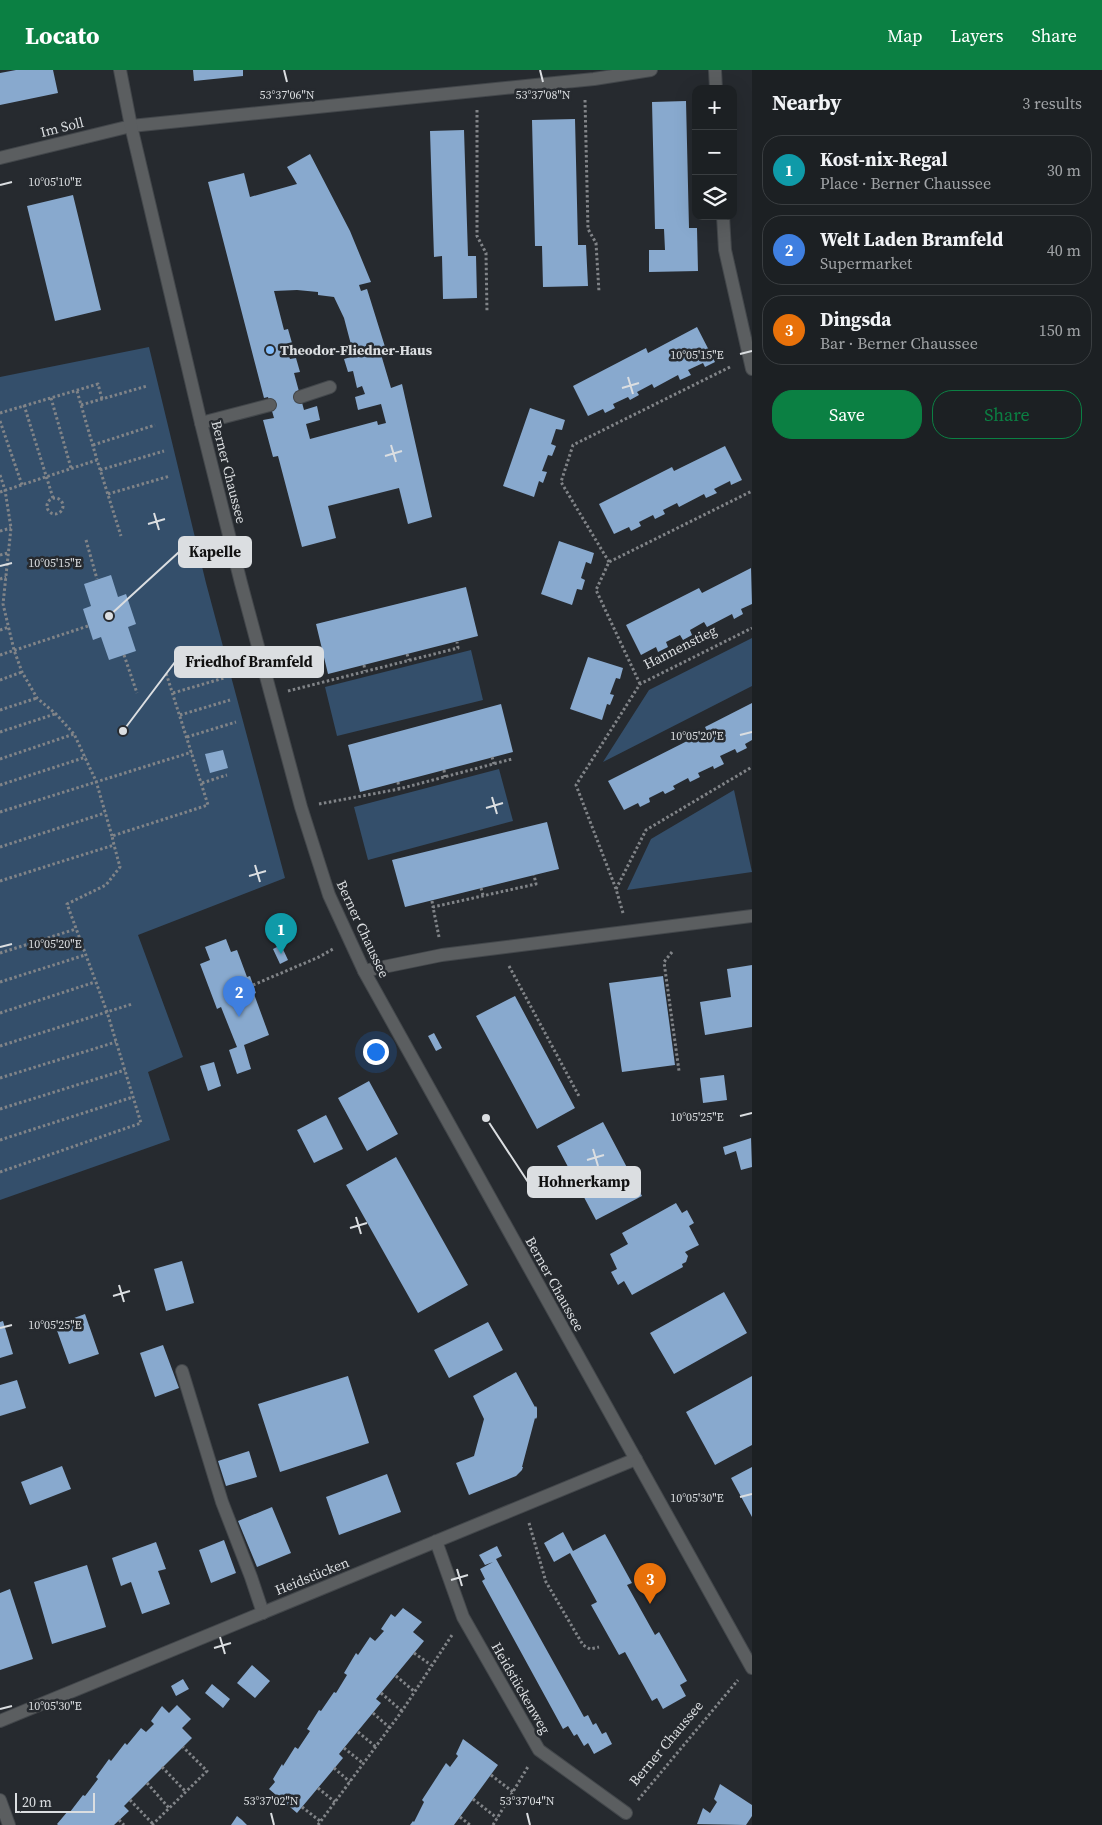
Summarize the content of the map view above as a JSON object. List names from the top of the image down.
{
  "streets": {
    "street": [
      "Im Soll",
      "Berner Chaussee",
      "Heidstücken",
      "Heidstückenweg"
    ],
    "path": ["Hannenstieg"]
  },
  "crossings": [
    ["Im Soll", "Berner Chaussee"],
    ["Berner Chaussee", "Heidstücken"],
    ["Berner Chaussee", "Heidstückenweg"],
    ["Heidstücken", "Heidstückenweg"]
  ],
  "places": [
    "Theodor-Fliedner-Haus",
    "Kapelle",
    "Friedhof Bramfeld",
    "Hohnerkamp"
  ],
  "scale_bar": "20 m",
  "page": {
    "header": "Locato",
    "nav": ["Map", "Layers", "Share"],
    "heading": ["Nearby", "3 results"],
    "map_buttons": ["+", "−"],
    "list": [
      {
        "mark": "1",
        "name": "Kost-nix-Regal",
        "note": "Place · Berner Chaussee",
        "value": "30 m"
      },
      {
        "mark": "2",
        "name": "Welt Laden Bramfeld",
        "note": "Supermarket",
        "value": "40 m"
      },
      {
        "mark": "3",
        "name": "Dingsda",
        "note": "Bar · Berner Chaussee",
        "value": "150 m"
      }
    ],
    "buttons": ["Save", "Share"],
    "pins": ["1", "2", "3"],
    "scale": "20 m"
  },
  "coordinates": [
    "53°37'06\"N",
    "53°37'08\"N",
    "10°05'10\"E",
    "10°05'15\"E",
    "10°05'20\"E",
    "10°05'25\"E",
    "10°05'30\"E",
    "53°37'02\"N",
    "53°37'04\"N"
  ]
}
